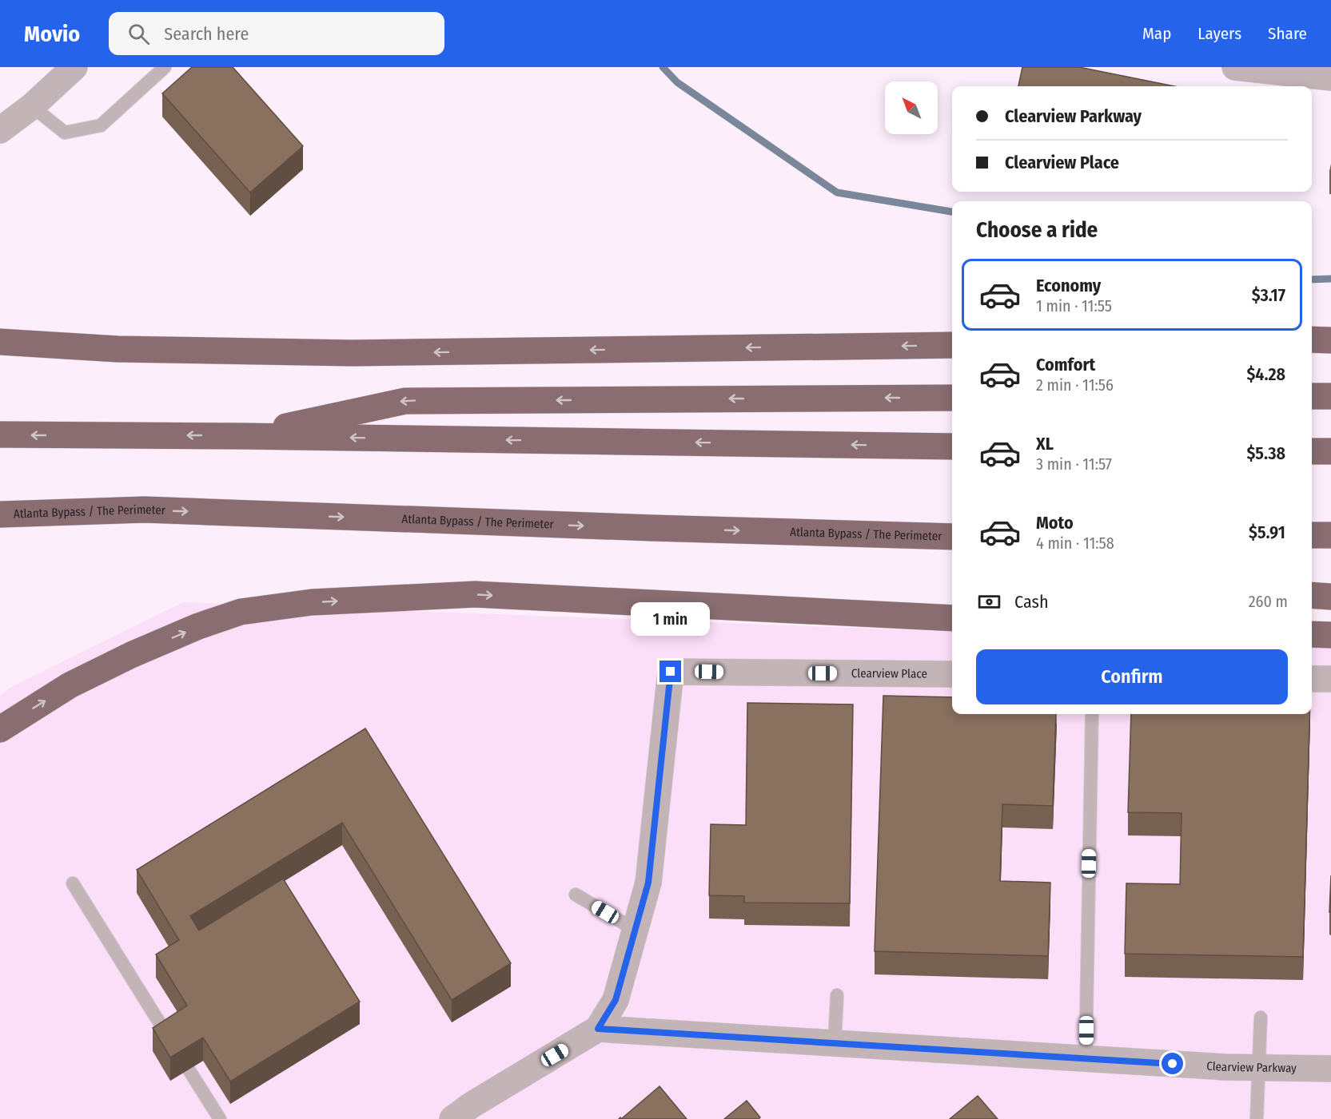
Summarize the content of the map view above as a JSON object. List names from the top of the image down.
{
  "streets": {
    "highway": ["Atlanta Bypass / The Perimeter"],
    "street": ["Clearview Place", "Clearview Parkway"]
  },
  "crossings": [
    ["Clearview Place", "Clearview Parkway"]
  ],
  "north": "top left",
  "page": {
    "header": "Movio",
    "search": "Search here",
    "nav": ["Map", "Layers", "Share"],
    "banner": ["Clearview Parkway", "Clearview Place"],
    "heading": "Choose a ride",
    "list": [
      {
        "name": "Economy",
        "note": "1 min · 11:55",
        "value": "$3.17"
      },
      {
        "name": "Comfort",
        "note": "2 min · 11:56",
        "value": "$4.28"
      },
      {
        "name": "XL",
        "note": "3 min · 11:57",
        "value": "$5.38"
      },
      {
        "name": "Moto",
        "note": "4 min · 11:58",
        "value": "$5.91"
      }
    ],
    "pay": ["Cash", "260 m"],
    "bubble": "1 min",
    "buttons": "Confirm"
  }
}
